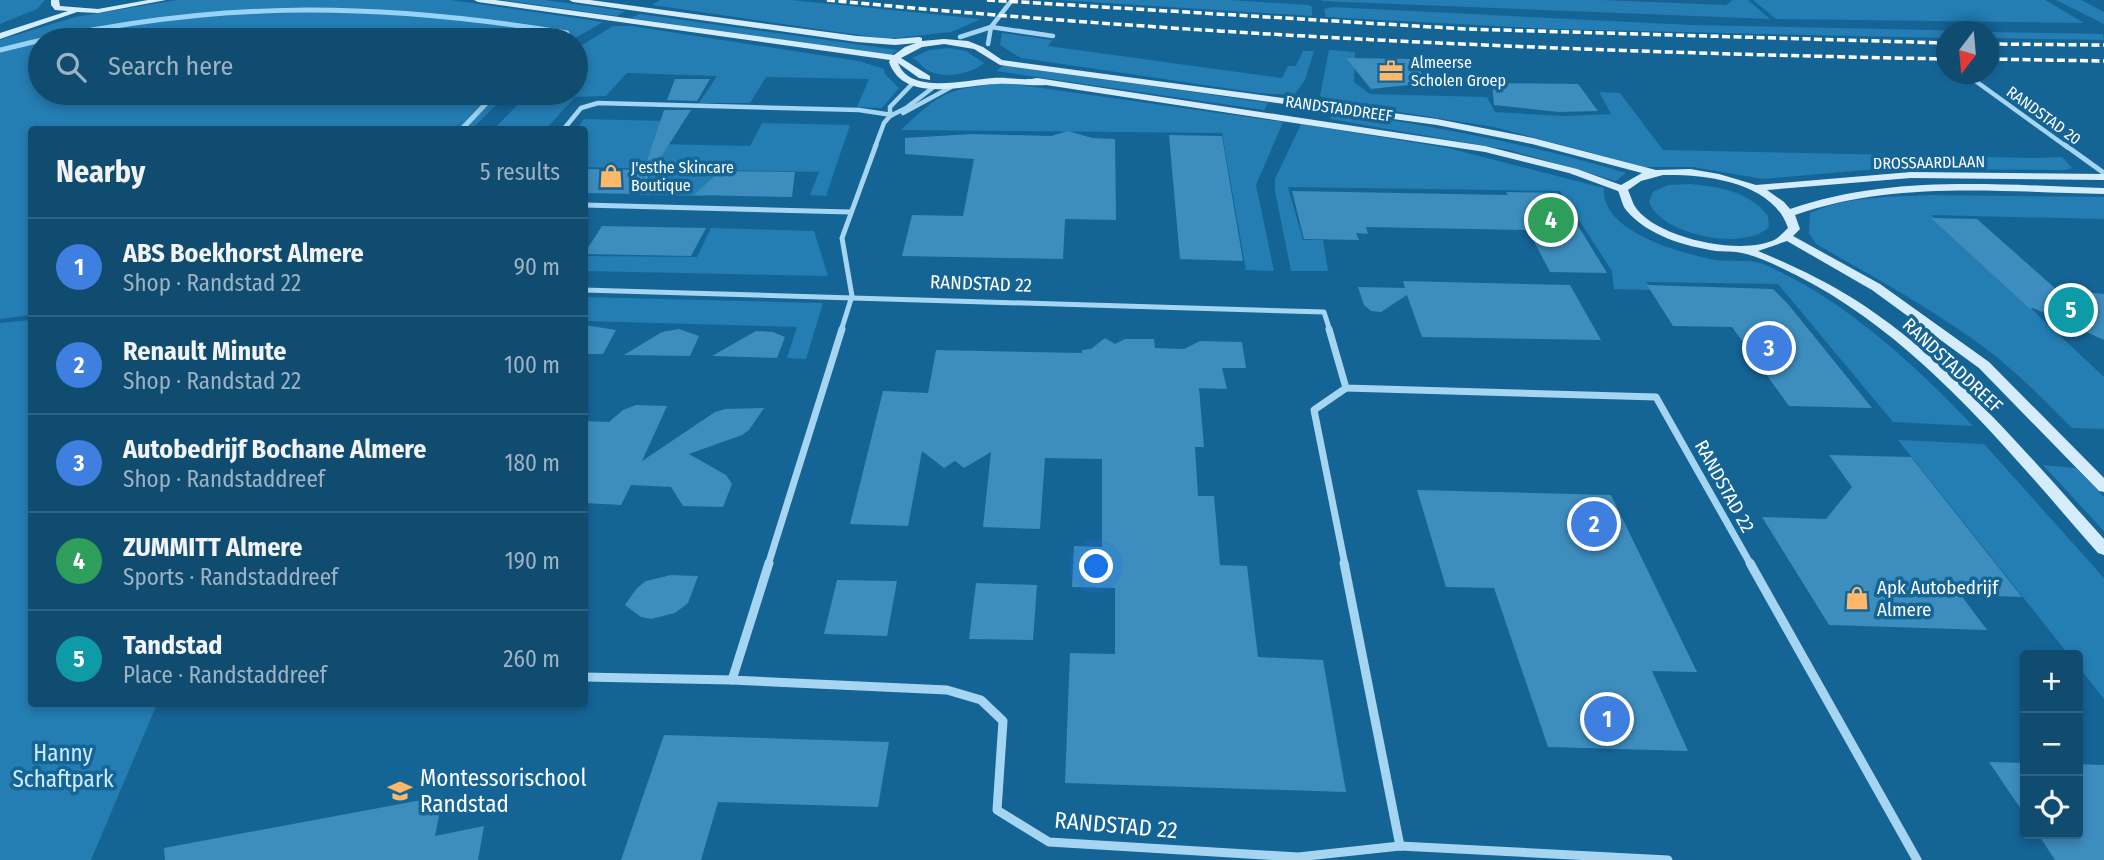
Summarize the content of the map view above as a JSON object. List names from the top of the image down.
{
  "streets": {
    "main road": ["RANDSTADDREEF", "DROSSAARDLAAN"],
    "street": ["RANDSTAD 20", "RANDSTAD 22"]
  },
  "crossings": [
    ["RANDSTAD 20", "DROSSAARDLAAN"]
  ],
  "parks": ["Hanny Schaftpark"],
  "places": {
    "office": ["Almeerse Scholen Groep"],
    "shop": ["J'esthe Skincare Boutique", "Apk Autobedrijf Almere"],
    "school or university": ["Montessorischool Randstad"]
  },
  "north": "bottom",
  "page": {
    "search": "Search here",
    "heading": ["Nearby", "5 results"],
    "pins": [
      "4",
      "5",
      "3",
      "2",
      "1"
    ],
    "list": [
      {
        "mark": "1",
        "name": "ABS Boekhorst Almere",
        "note": "Shop · Randstad 22",
        "value": "90 m"
      },
      {
        "mark": "2",
        "name": "Renault Minute",
        "note": "Shop · Randstad 22",
        "value": "100 m"
      },
      {
        "mark": "3",
        "name": "Autobedrijf Bochane Almere",
        "note": "Shop · Randstaddreef",
        "value": "180 m"
      },
      {
        "mark": "4",
        "name": "ZUMMITT Almere",
        "note": "Sports · Randstaddreef",
        "value": "190 m"
      },
      {
        "mark": "5",
        "name": "Tandstad",
        "note": "Place · Randstaddreef",
        "value": "260 m"
      }
    ],
    "map_buttons": ["+", "−"]
  }
}
